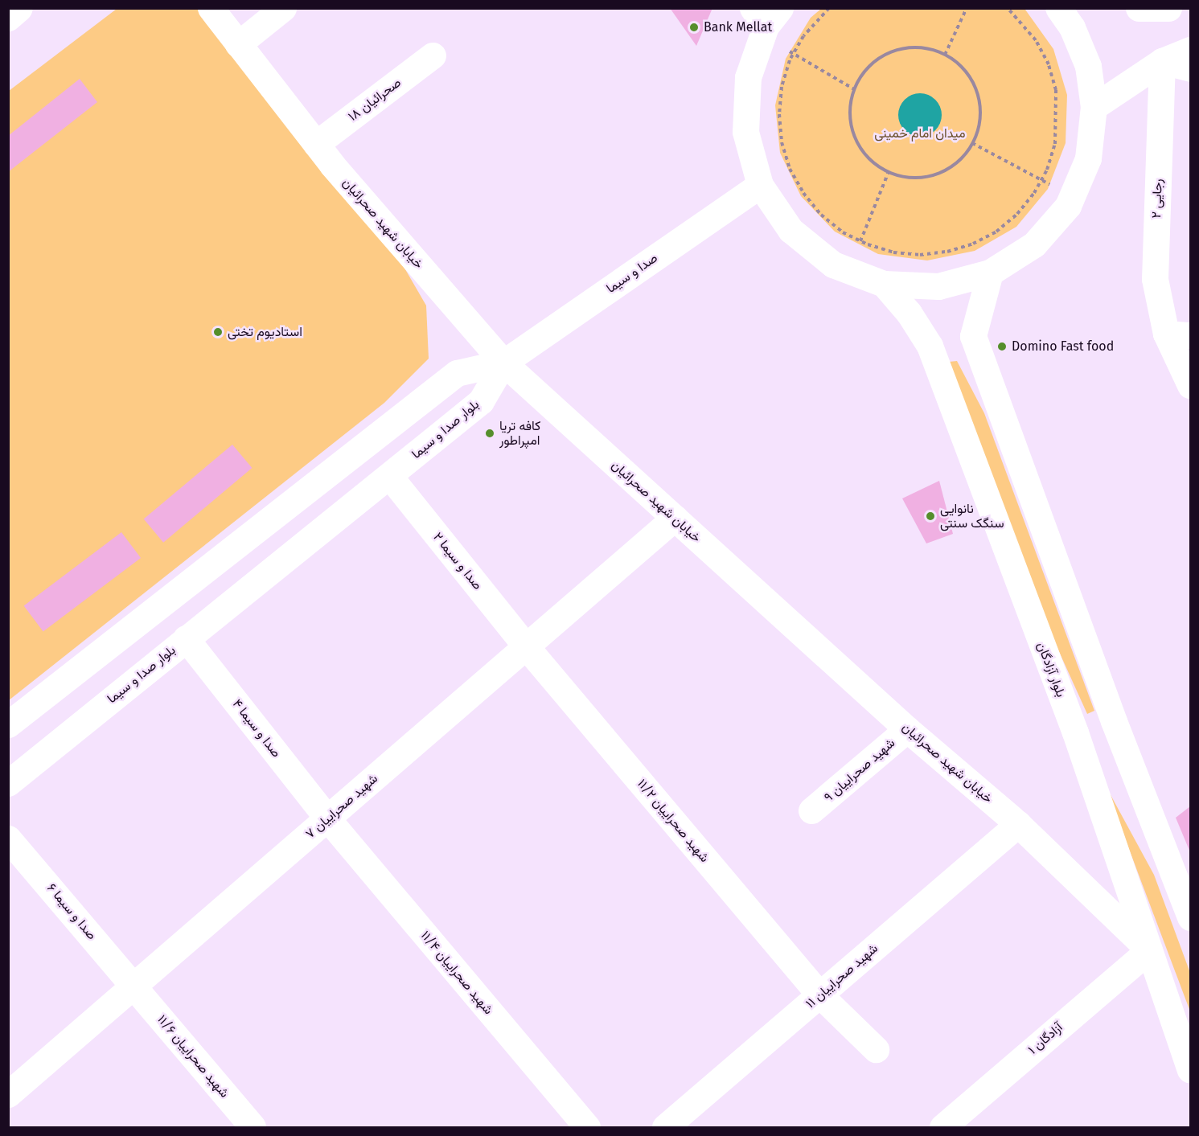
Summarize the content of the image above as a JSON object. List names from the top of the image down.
{
  "streets": {
    "street": [
      "صحرائیان ۱۸",
      "رجایی ۲",
      "خیابان شهید صحرائیان",
      "صدا و سیما",
      "بلوار صدا و سیما",
      "صدا و سیما ۲",
      "بلوار آزادگان",
      "صدا و سیما ۴",
      "شهید صحراییان ۹",
      "شهید صحراییان ۷",
      "شهید صحراییان ۱۱/۲",
      "صدا و سیما ۶",
      "شهید صحراییان ۱۱/۴",
      "شهید صحراییان ۱۱",
      "آزادگان ۱",
      "شهید صحراییان ۱۱/۶"
    ]
  },
  "crossings": [
    ["صحرائیان ۱۸", "خیابان شهید صحرائیان"],
    ["خیابان شهید صحرائیان", "صدا و سیما"],
    ["خیابان شهید صحرائیان", "بلوار صدا و سیما"],
    ["خیابان شهید صحرائیان", "بلوار آزادگان"],
    ["خیابان شهید صحرائیان", "شهید صحراییان ۹"],
    ["خیابان شهید صحرائیان", "شهید صحراییان ۷"],
    ["خیابان شهید صحرائیان", "شهید صحراییان ۱۱"],
    ["خیابان شهید صحرائیان", "آزادگان ۱"],
    ["صدا و سیما", "بلوار صدا و سیما"],
    ["بلوار صدا و سیما", "صدا و سیما ۲"],
    ["بلوار صدا و سیما", "صدا و سیما ۴"],
    ["صدا و سیما ۲", "شهید صحراییان ۷"],
    ["صدا و سیما ۲", "شهید صحراییان ۱۱/۲"],
    ["بلوار آزادگان", "آزادگان ۱"],
    ["صدا و سیما ۴", "شهید صحراییان ۷"],
    ["صدا و سیما ۴", "شهید صحراییان ۱۱/۴"],
    ["شهید صحراییان ۷", "شهید صحراییان ۱۱/۲"],
    ["شهید صحراییان ۷", "صدا و سیما ۶"],
    ["شهید صحراییان ۷", "شهید صحراییان ۱۱/۴"],
    ["شهید صحراییان ۷", "شهید صحراییان ۱۱/۶"],
    ["شهید صحراییان ۱۱/۲", "شهید صحراییان ۱۱"],
    ["صدا و سیما ۶", "شهید صحراییان ۱۱/۶"]
  ],
  "parks": ["میدان امام خمینی"],
  "places": [
    "Bank Mellat",
    "استادیوم تختی",
    "Domino Fast food",
    "کافه تریا امپراطور",
    "نانوایی سنگک سنتی"
  ]
}
